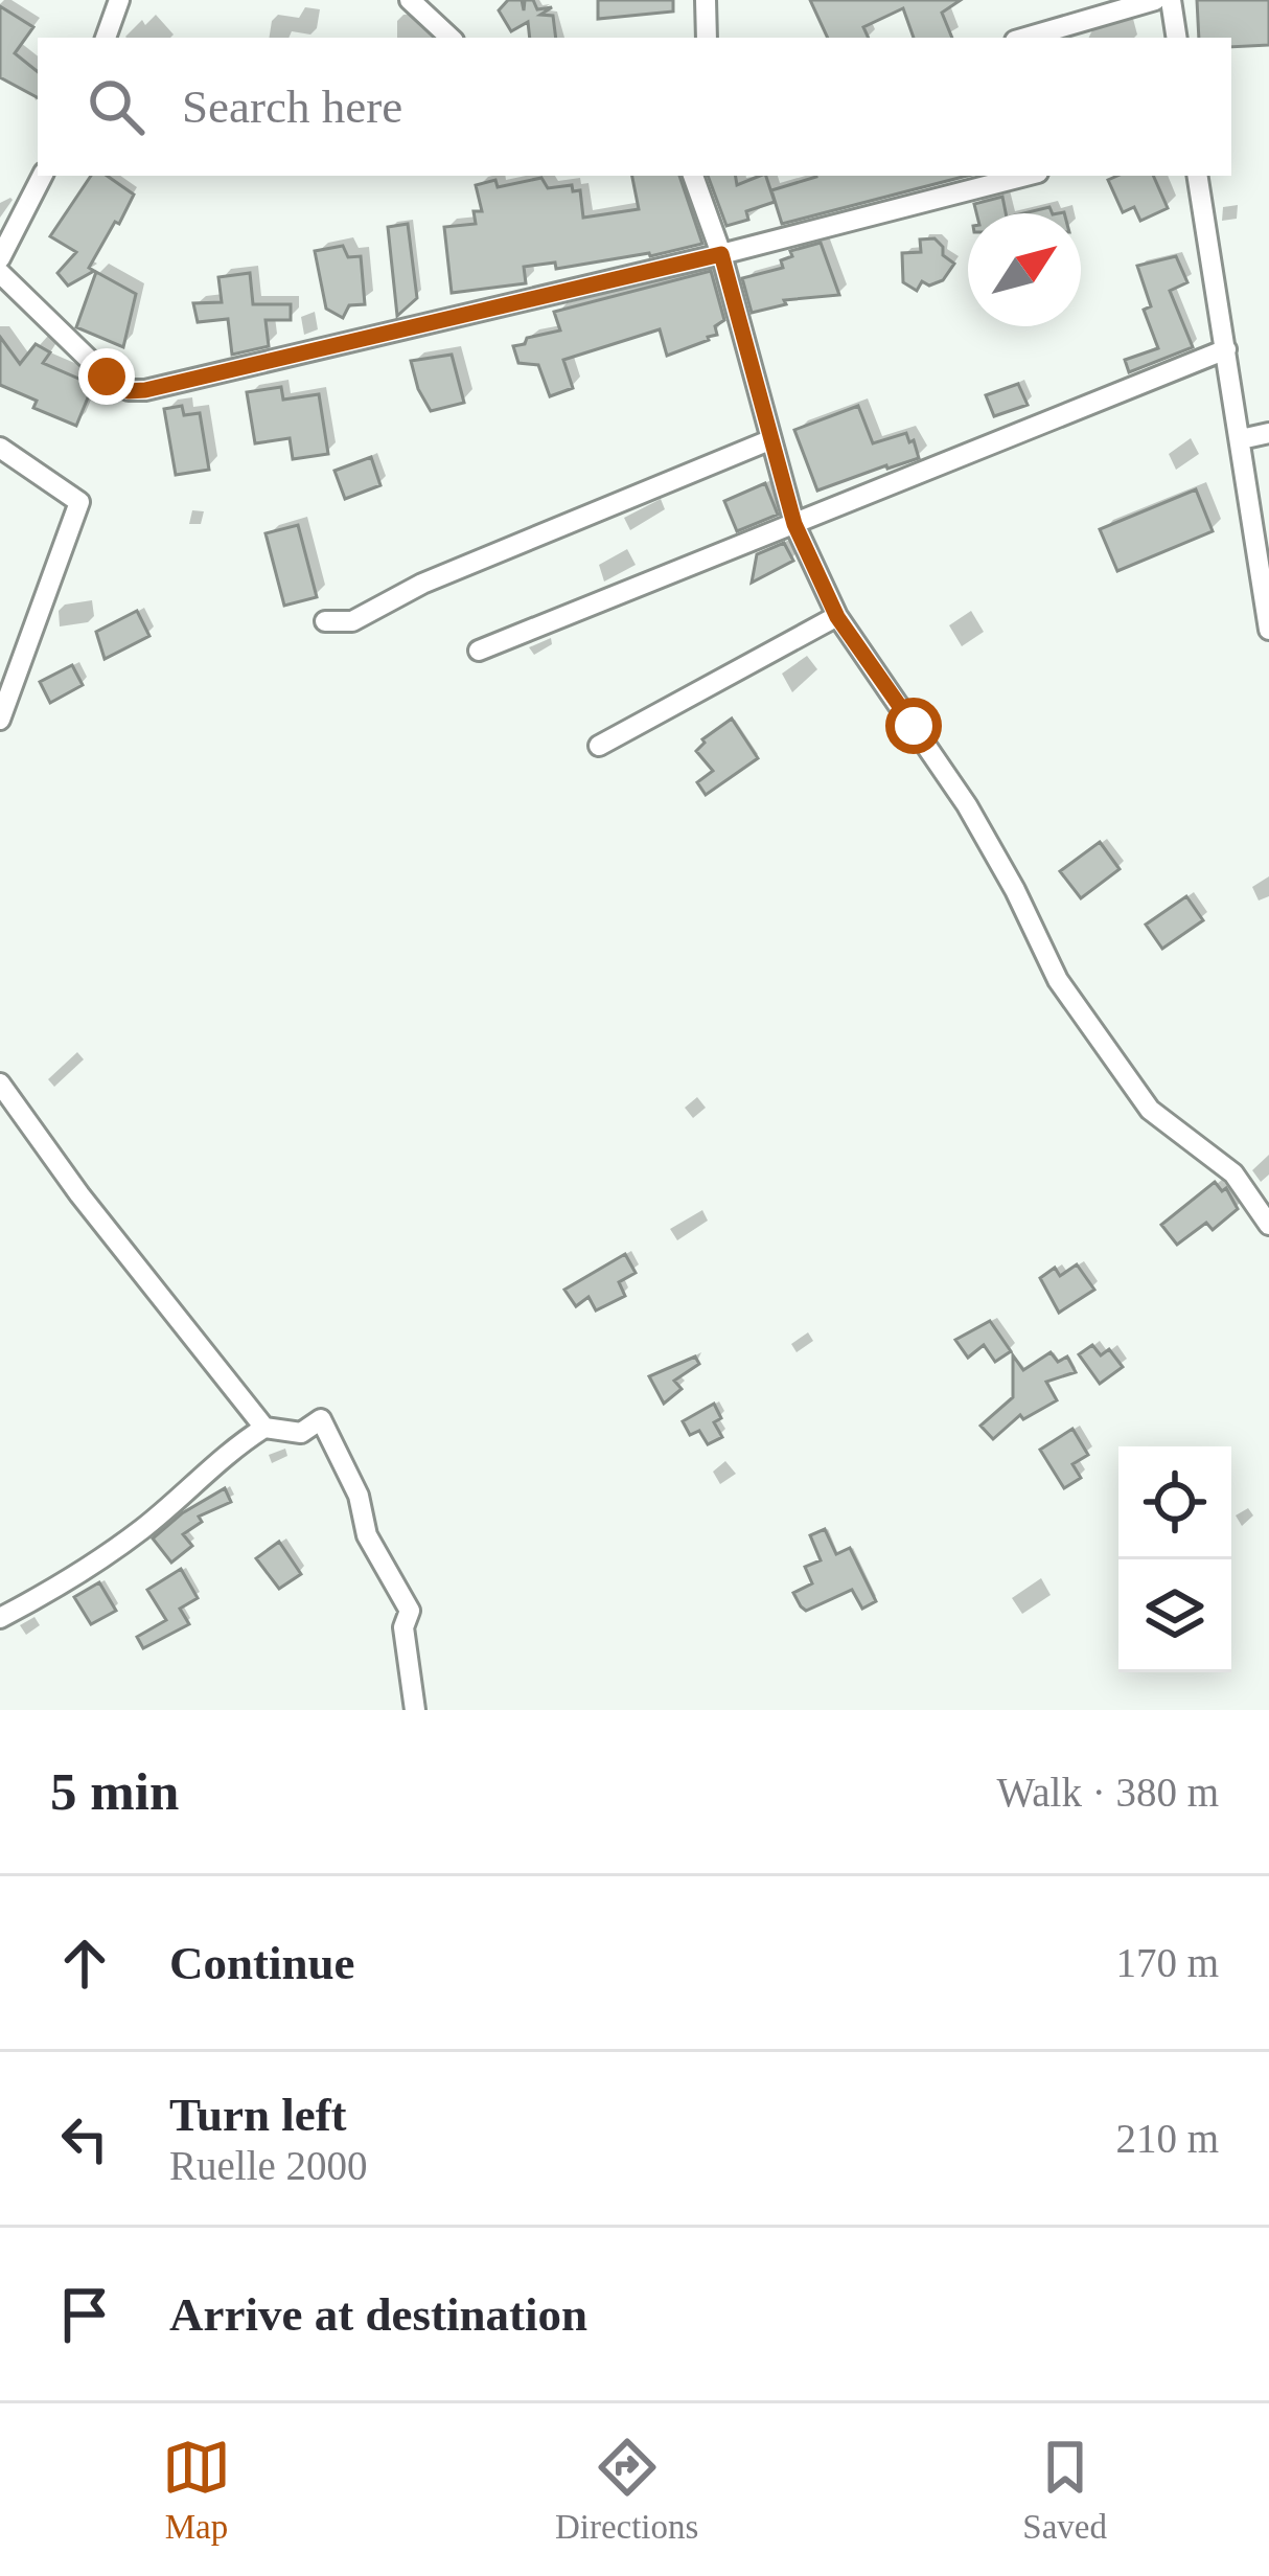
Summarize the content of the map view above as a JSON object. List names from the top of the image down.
{
  "north": "top right",
  "page": {
    "search": "Search here",
    "heading": ["5 min", "Walk · 380 m"],
    "list": [
      ["Continue", "170 m"],
      ["Turn left", "Ruelle 2000", "210 m"],
      "Arrive at destination"
    ],
    "nav": ["Map", "Directions", "Saved"]
  }
}
